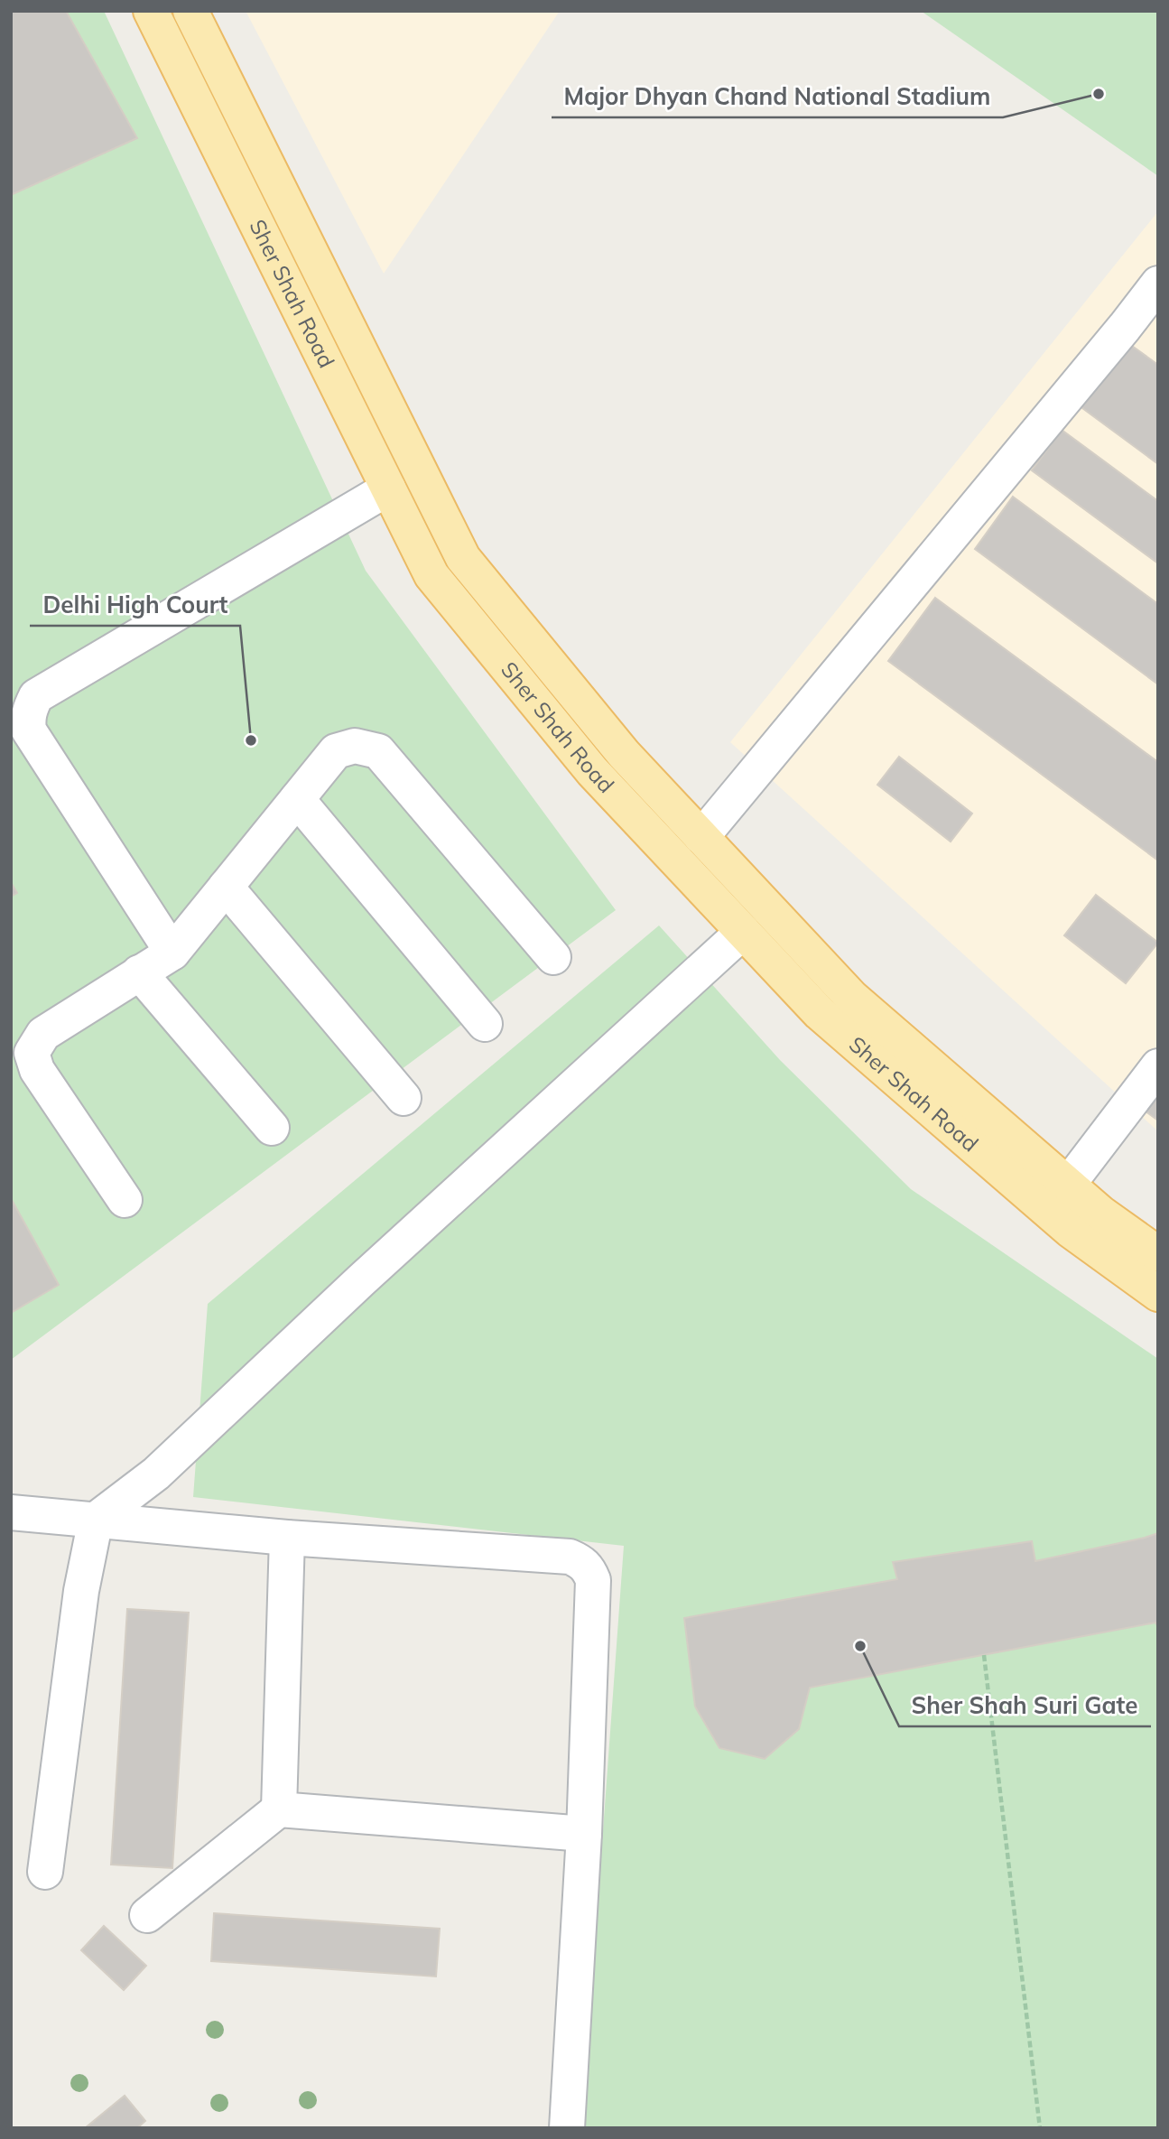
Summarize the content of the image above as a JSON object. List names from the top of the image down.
{
  "streets": {
    "main road": ["Sher Shah Road"]
  },
  "places": ["Major Dhyan Chand National Stadium", "Delhi High Court", "Sher Shah Suri Gate"]
}
